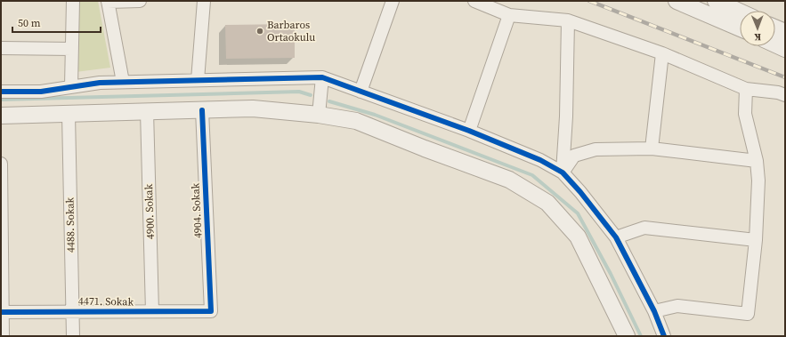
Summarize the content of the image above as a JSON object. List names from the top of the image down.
{
  "streets": {
    "street": [
      "4904. Sokak",
      "4900. Sokak",
      "4488. Sokak",
      "4471. Sokak"
    ]
  },
  "crossings": [
    ["4904. Sokak", "4471. Sokak"],
    ["4900. Sokak", "4471. Sokak"],
    ["4488. Sokak", "4471. Sokak"]
  ],
  "places": ["Barbaros Ortaokulu"],
  "scale_bar": "50 m",
  "north": "bottom"
}
